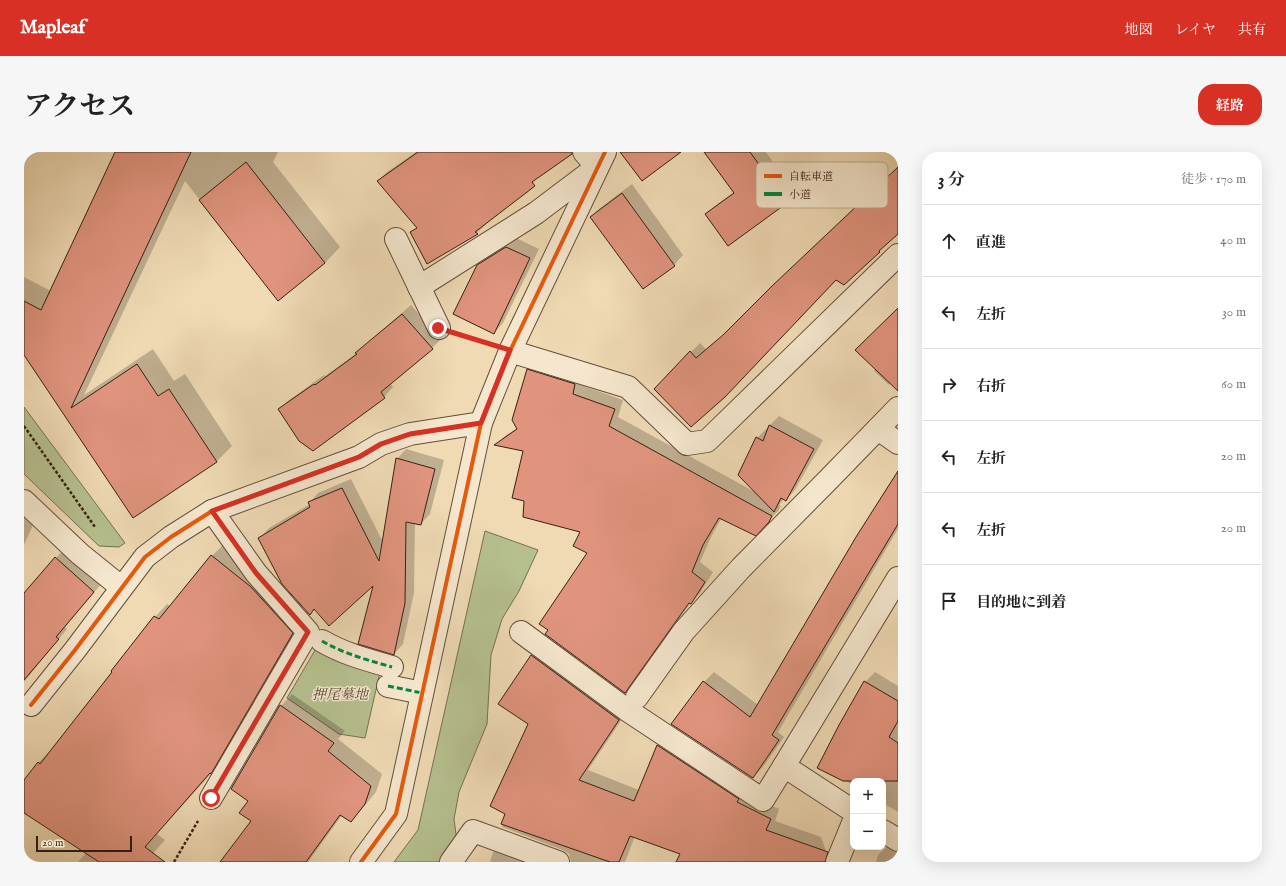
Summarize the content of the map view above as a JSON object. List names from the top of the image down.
{
  "parks": ["押尾墓地"],
  "legend": ["自転車道", "小道"],
  "scale_bar": "20 m",
  "page": {
    "header": "Mapleaf",
    "nav": ["地図", "レイヤ", "共有"],
    "title": "アクセス",
    "buttons": "経路",
    "heading": ["3 分", "徒歩 · 170 m"],
    "list": [
      ["直進", "40 m"],
      ["左折", "30 m"],
      ["右折", "60 m"],
      ["左折", "20 m"],
      ["左折", "20 m"],
      "目的地に到着"
    ],
    "map_buttons": ["+", "−"],
    "scale": "20 m"
  }
}
